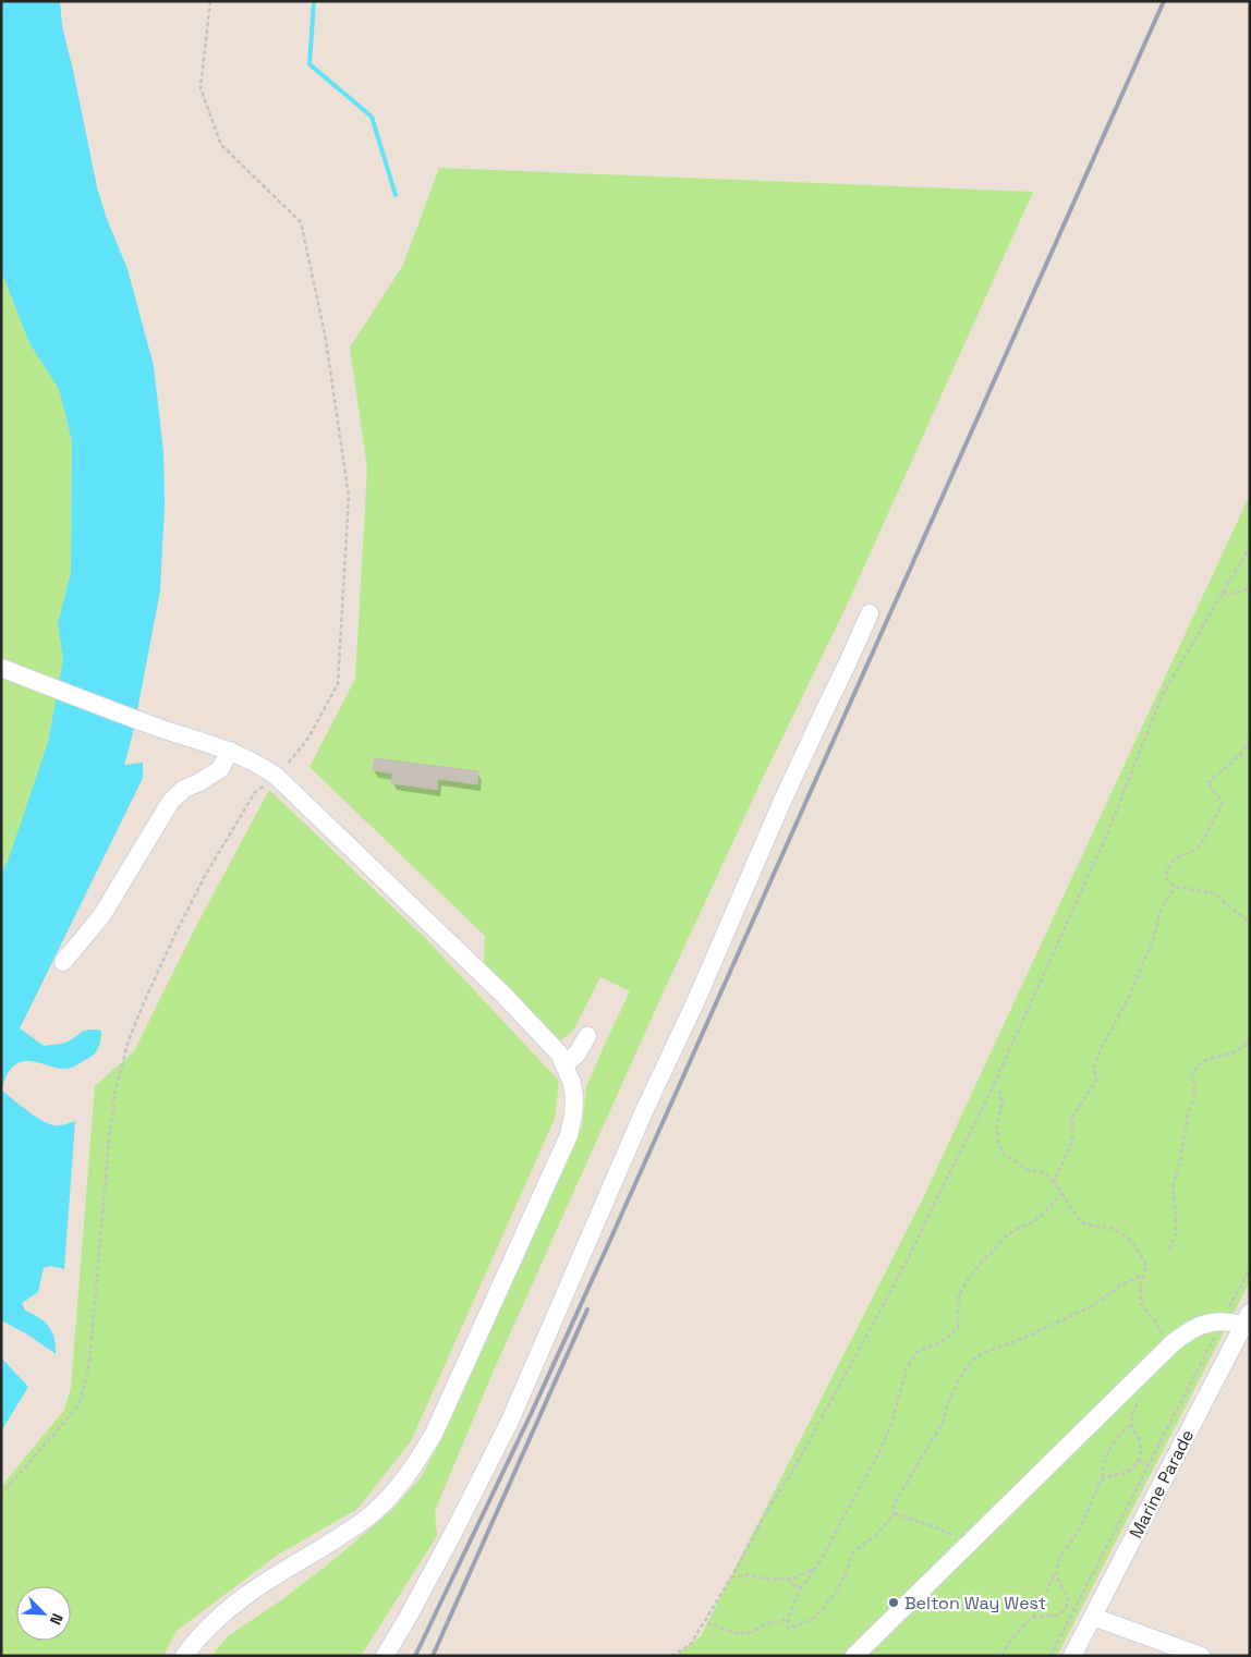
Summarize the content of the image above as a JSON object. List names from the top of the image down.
{
  "streets": {
    "street": ["Marine Parade"]
  },
  "places": ["Belton Way West"],
  "north": "bottom right"
}
